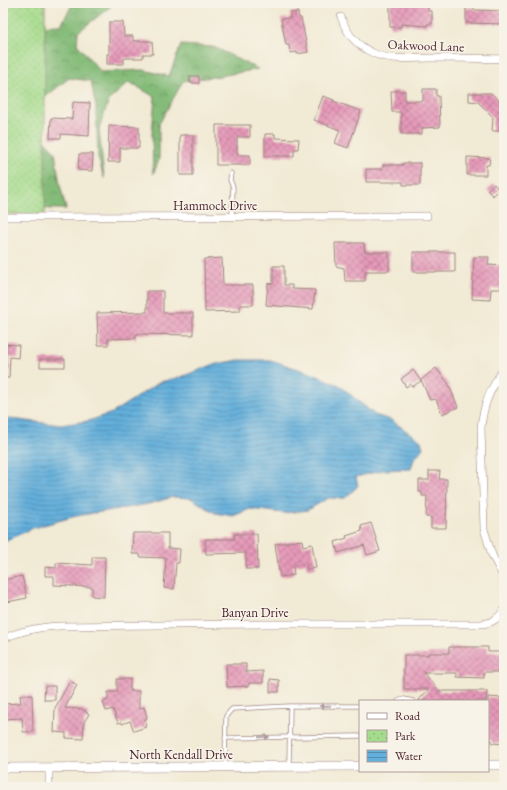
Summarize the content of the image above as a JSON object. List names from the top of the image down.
{
  "streets": {
    "street": [
      "Oakwood Lane",
      "Hammock Drive",
      "Banyan Drive",
      "North Kendall Drive"
    ]
  },
  "legend": ["Road", "Park", "Water"]
}
